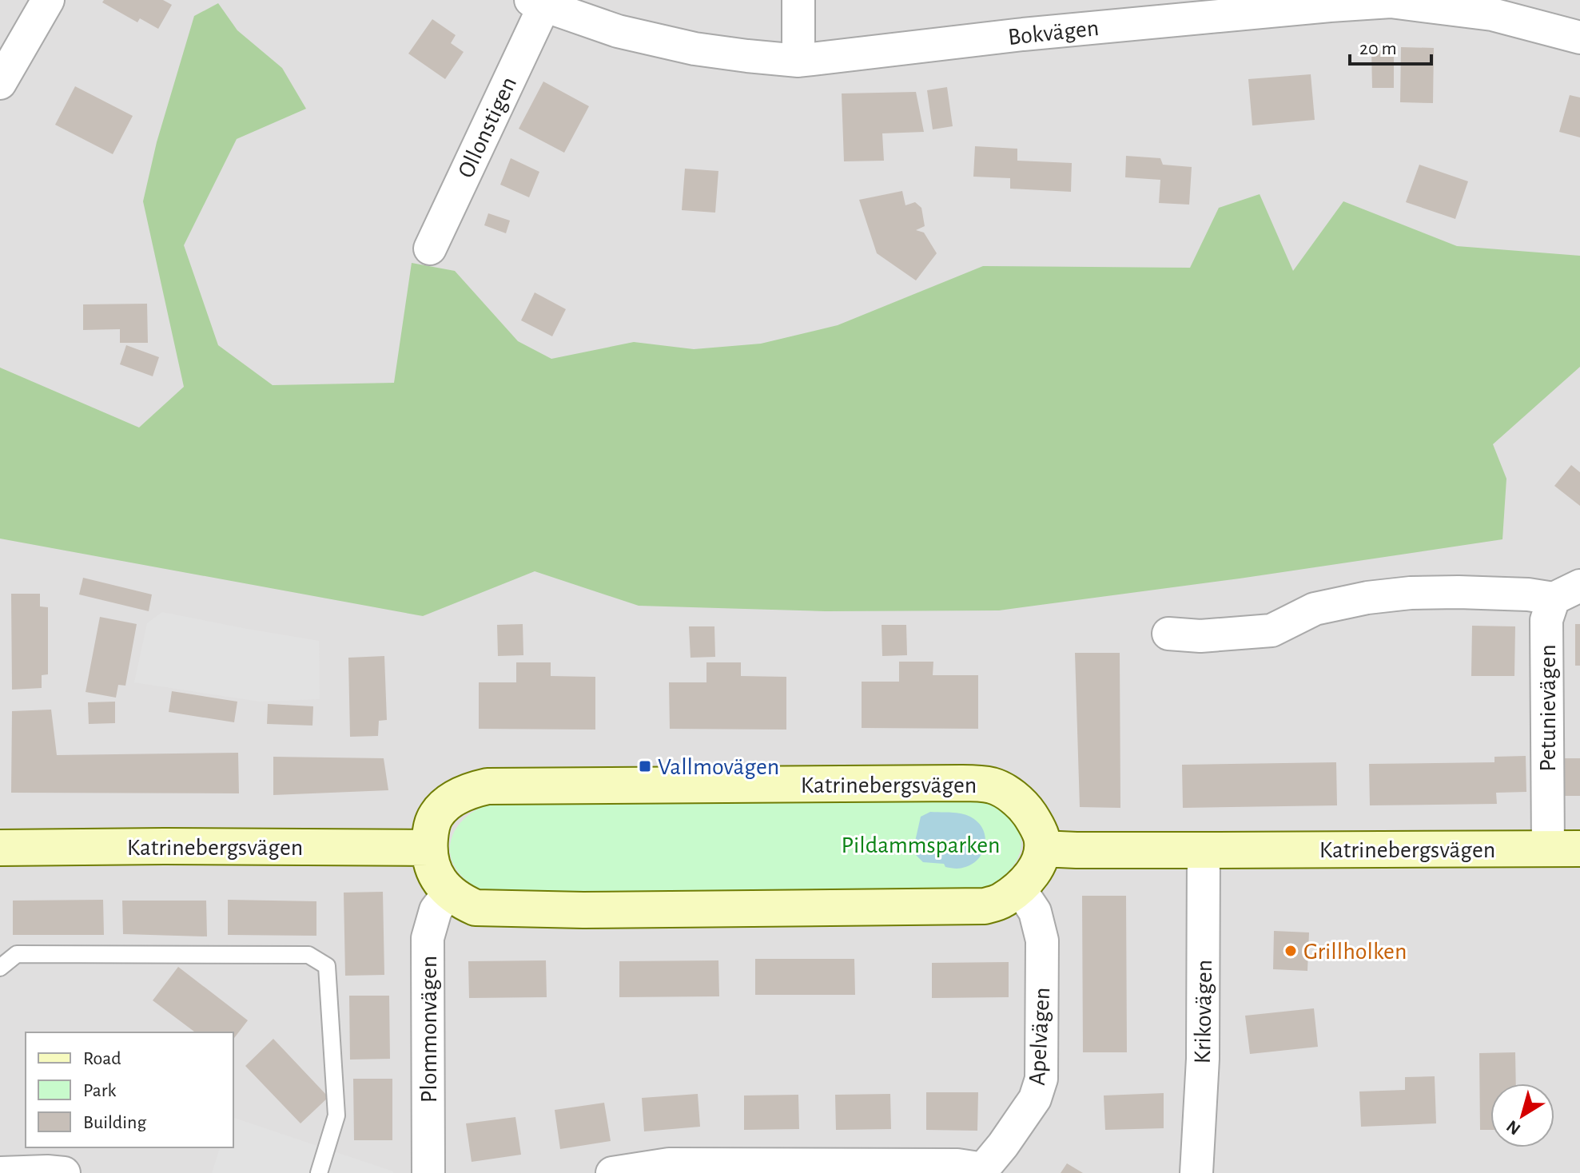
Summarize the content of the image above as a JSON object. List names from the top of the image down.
{
  "streets": {
    "street": [
      "Bokvägen",
      "Ollonstigen",
      "Petunievägen",
      "Katrinebergsvägen",
      "Krikovägen",
      "Plommonvägen",
      "Apelvägen"
    ]
  },
  "crossings": [
    ["Bokvägen", "Ollonstigen"],
    ["Petunievägen", "Katrinebergsvägen"],
    ["Katrinebergsvägen", "Krikovägen"],
    ["Katrinebergsvägen", "Plommonvägen"],
    ["Katrinebergsvägen", "Apelvägen"]
  ],
  "parks": ["Pildammsparken"],
  "places": {
    "transit": ["Vallmovägen"],
    "other": ["Grillholken"]
  },
  "legend": ["Road", "Park", "Building"],
  "scale_bar": "20 m",
  "north": "bottom left"
}
